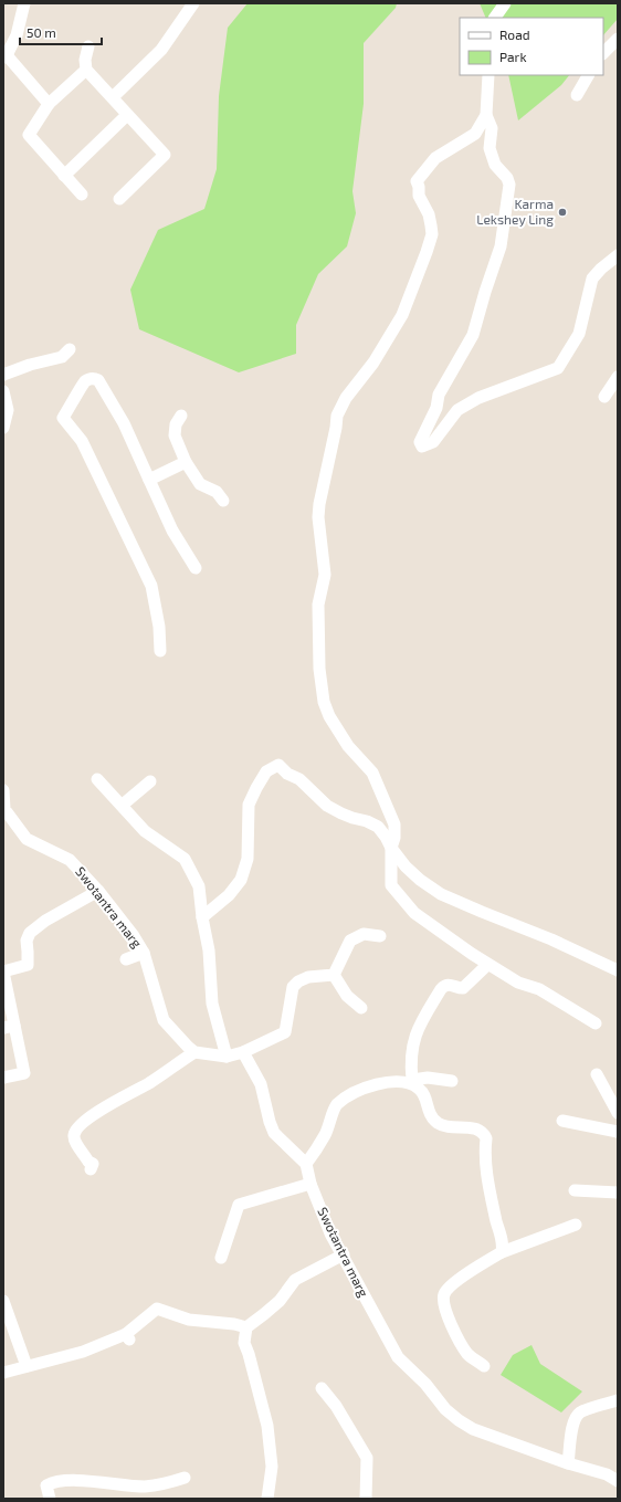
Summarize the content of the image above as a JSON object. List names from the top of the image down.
{
  "streets": {
    "street": ["Swotantra marg"]
  },
  "places": ["Karma Lekshey Ling"],
  "legend": ["Road", "Park"],
  "scale_bar": "50 m"
}
